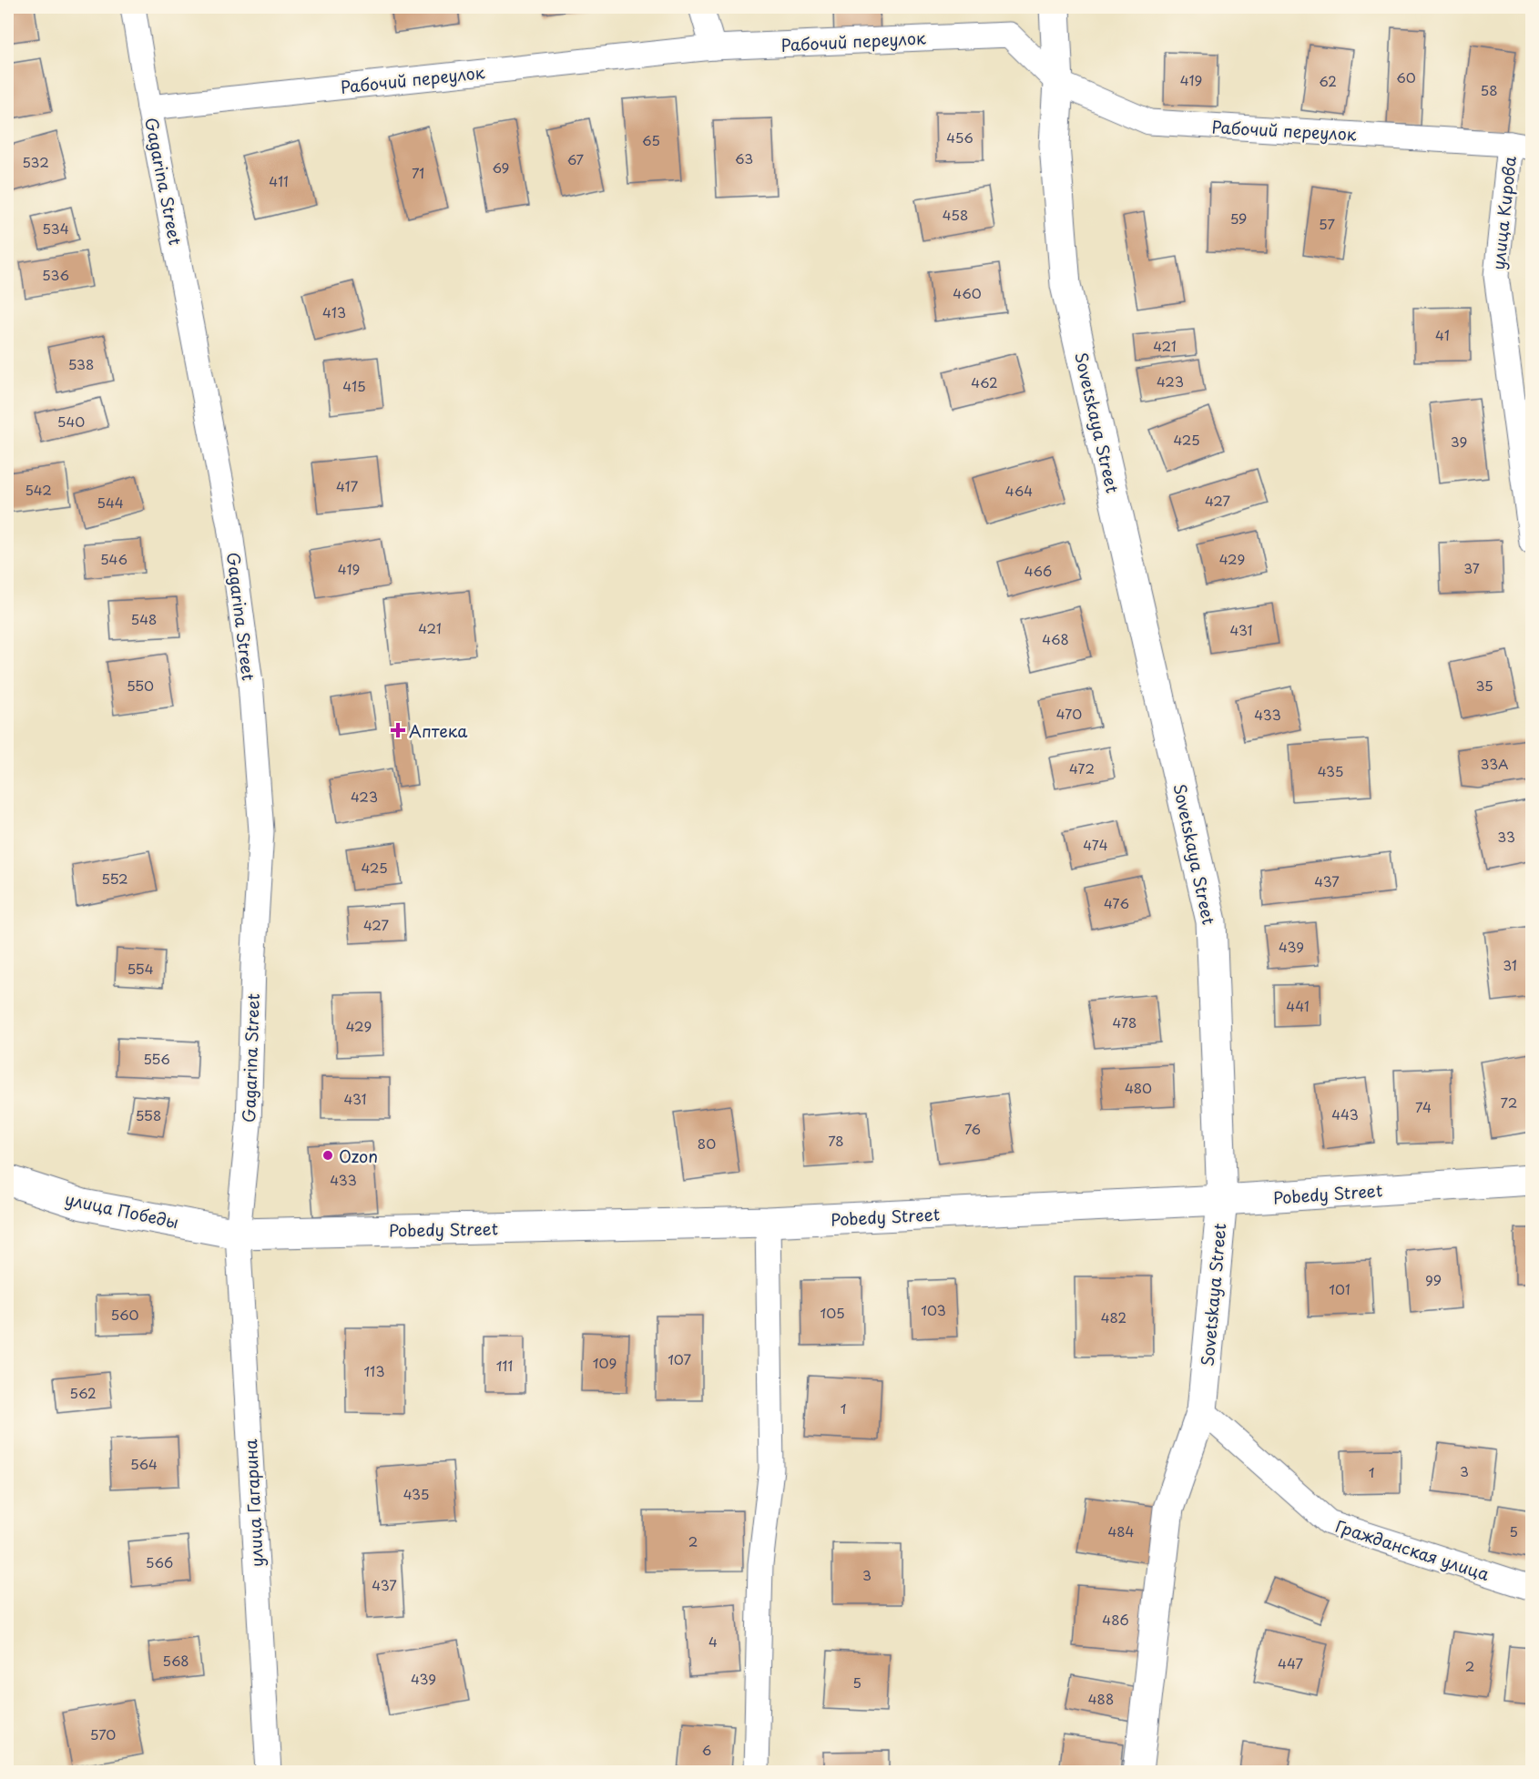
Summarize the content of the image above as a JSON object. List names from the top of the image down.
{
  "streets": {
    "street": [
      "Рабочий переулок",
      "Gagarina Street",
      "улица Кирова",
      "Sovetskaya Street",
      "Pobedy Street",
      "улица Победы",
      "улица Гагарина",
      "Гражданская улица"
    ]
  },
  "crossings": [
    ["Рабочий переулок", "Gagarina Street"],
    ["Рабочий переулок", "улица Кирова"],
    ["Рабочий переулок", "Sovetskaya Street"],
    ["Gagarina Street", "Pobedy Street"],
    ["Gagarina Street", "улица Победы"],
    ["Gagarina Street", "улица Гагарина"],
    ["Sovetskaya Street", "Pobedy Street"],
    ["Sovetskaya Street", "Гражданская улица"],
    ["Pobedy Street", "улица Победы"],
    ["Pobedy Street", "улица Гагарина"],
    ["улица Победы", "улица Гагарина"]
  ],
  "places": {
    "health": ["Аптека"],
    "other": ["Ozon"]
  },
  "house_numbers": [
    "60",
    "419",
    "62",
    "58",
    "456",
    "65",
    "63",
    "67",
    "532",
    "69",
    "71",
    "411",
    "458",
    "59",
    "57",
    "534",
    "536",
    "460",
    "413",
    "41",
    "421",
    "538",
    "423",
    "462",
    "415",
    "540",
    "425",
    "39",
    "417",
    "542",
    "464",
    "427",
    "544",
    "546",
    "429",
    "37",
    "419",
    "466",
    "548",
    "421",
    "431",
    "468",
    "550",
    "35",
    "470",
    "433",
    "33А",
    "472",
    "435",
    "423",
    "33",
    "474",
    "425",
    "552",
    "437",
    "476",
    "427",
    "439",
    "31",
    "554",
    "441",
    "478",
    "429",
    "556",
    "480",
    "431",
    "72",
    "74",
    "443",
    "558",
    "76",
    "78",
    "80",
    "433",
    "99",
    "101",
    "103",
    "105",
    "560",
    "482",
    "107",
    "109",
    "111",
    "113",
    "562",
    "1",
    "564",
    "3",
    "1",
    "435",
    "484",
    "5",
    "2",
    "566",
    "3",
    "437",
    "486",
    "4",
    "568",
    "447",
    "2",
    "439",
    "5",
    "488",
    "570",
    "6"
  ]
}
